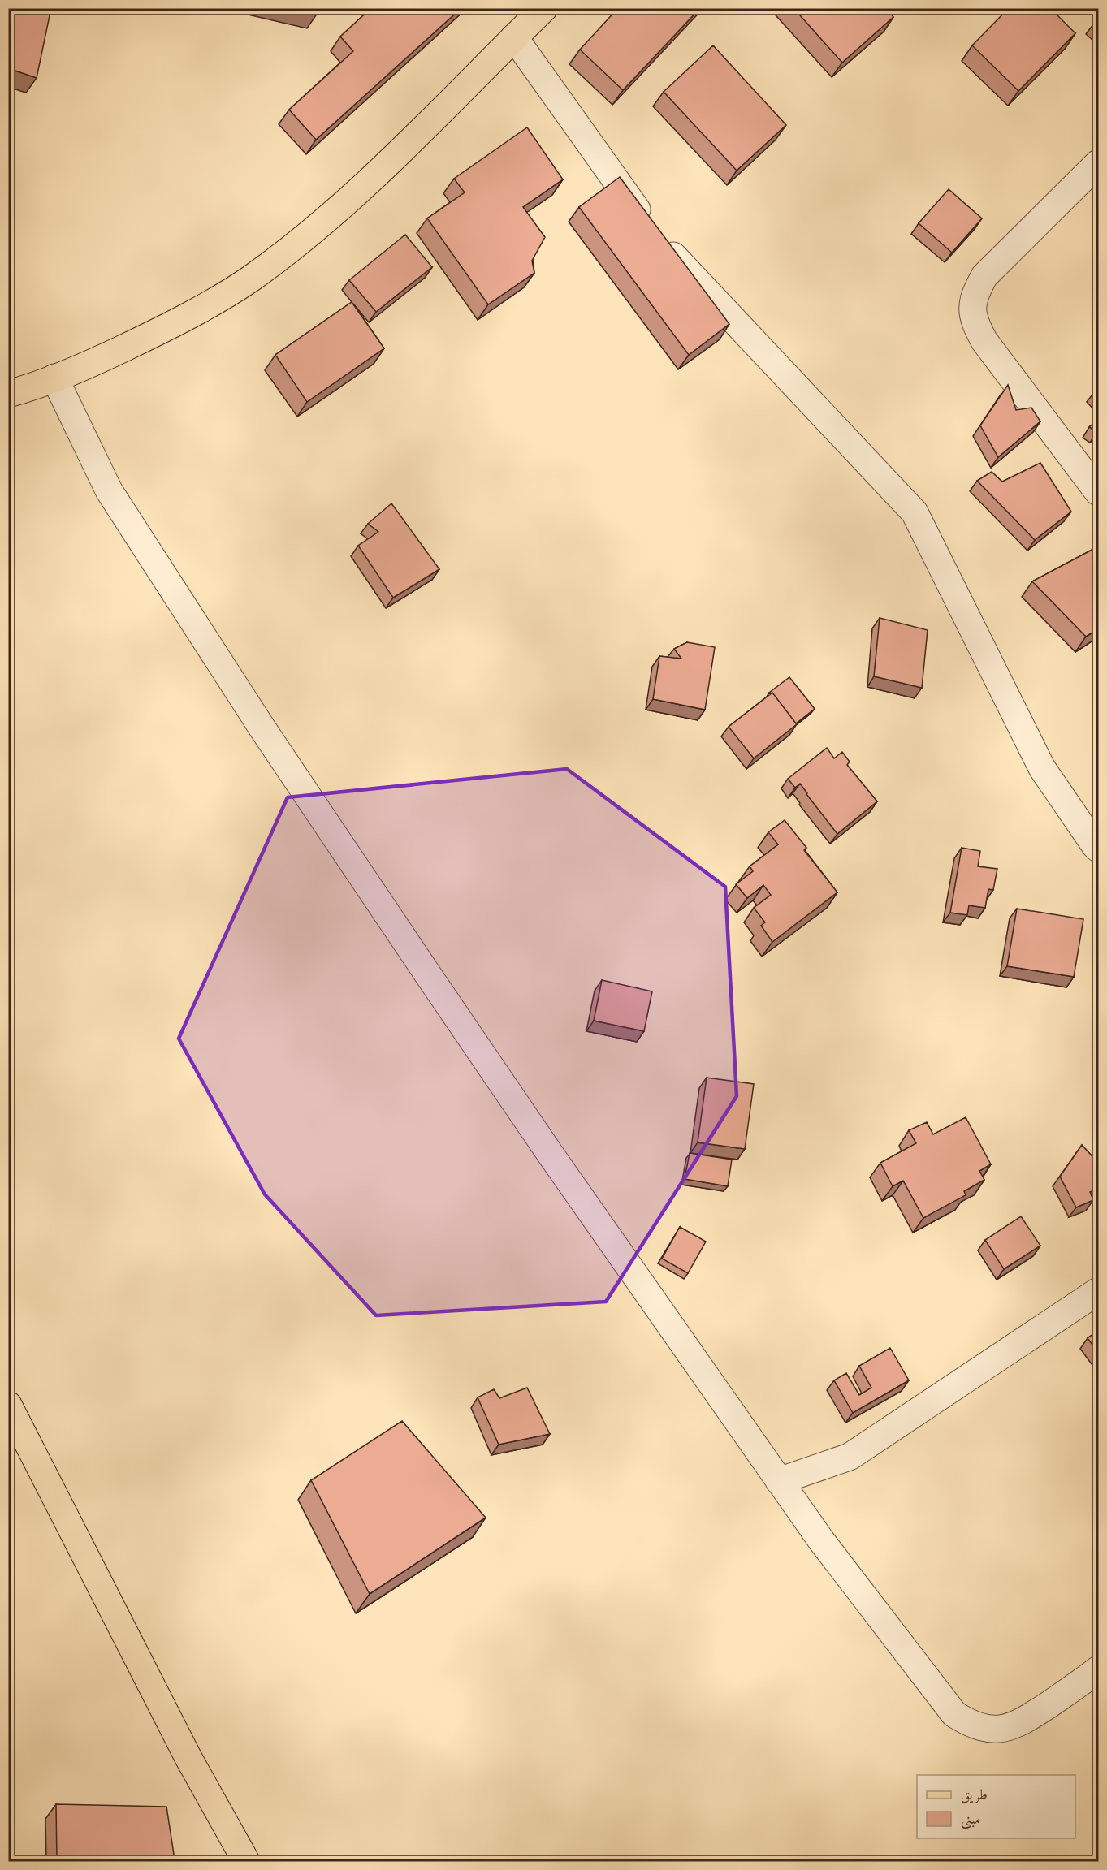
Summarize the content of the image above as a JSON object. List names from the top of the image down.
{
  "legend": ["طريق", "مبنى"]
}
